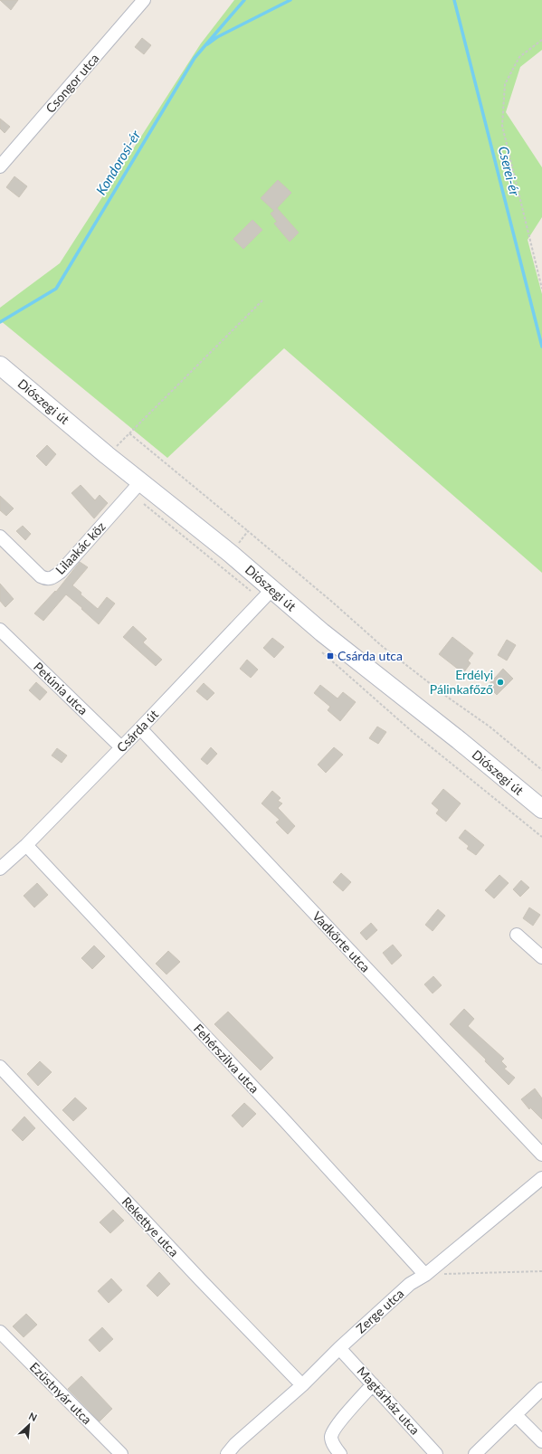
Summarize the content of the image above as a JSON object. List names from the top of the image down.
{
  "streets": {
    "main road": ["Diószegi út"],
    "street": [
      "Csongor utca",
      "Lilaakác köz",
      "Petúnia utca",
      "Csárda út",
      "Vadkörte utca",
      "Fehérszilva utca",
      "Rekettye utca",
      "Zerge utca",
      "Ezüstnyár utca",
      "Magtárház utca"
    ]
  },
  "crossings": [
    ["Diószegi út", "Lilaakác köz"],
    ["Diószegi út", "Csárda út"],
    ["Petúnia utca", "Csárda út"],
    ["Csárda út", "Vadkörte utca"],
    ["Csárda út", "Fehérszilva utca"],
    ["Fehérszilva utca", "Zerge utca"],
    ["Rekettye utca", "Zerge utca"],
    ["Zerge utca", "Magtárház utca"]
  ],
  "water": ["Kondorosi-ér", "Cserei-ér"],
  "places": {
    "transit": ["Csárda utca"],
    "other": ["Erdélyi Pálinkafőző"]
  },
  "north": "top right"
}
